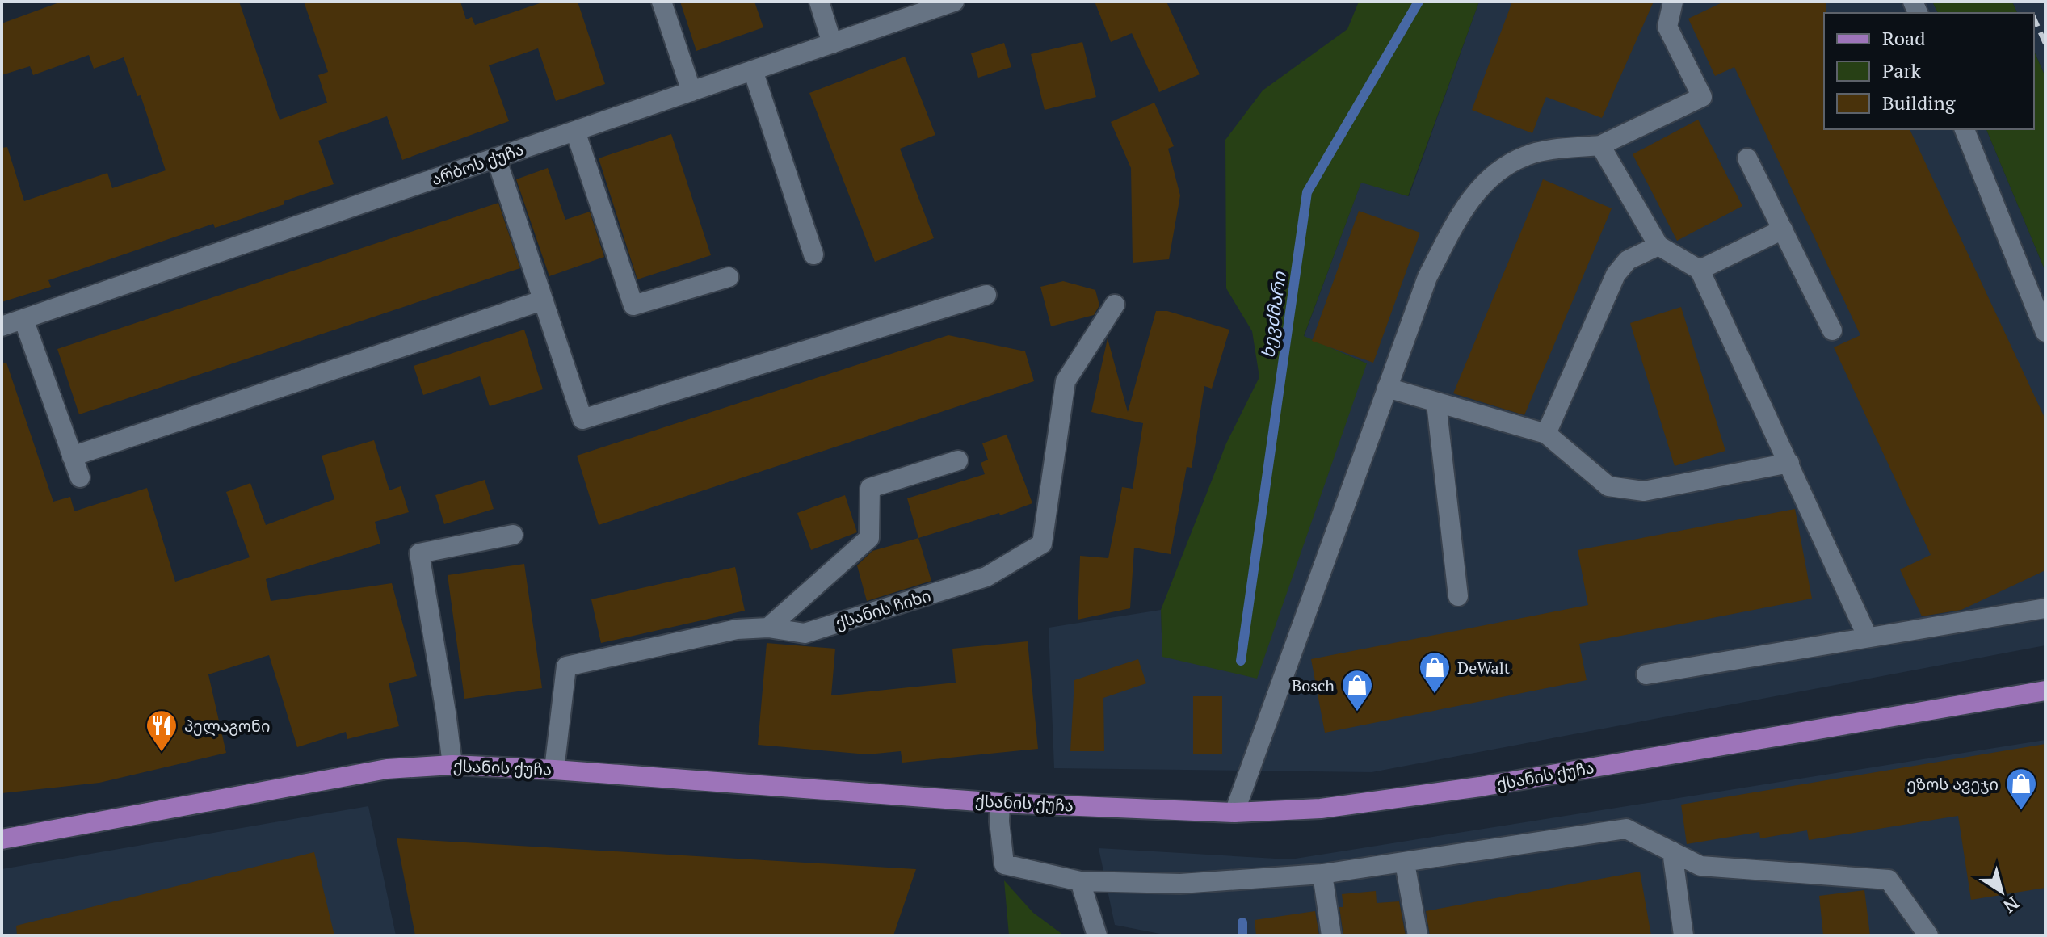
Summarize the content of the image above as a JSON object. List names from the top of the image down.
{
  "streets": {
    "main road": ["ქსანის ქუჩა"],
    "street": ["არბოს ქუჩა", "ქსანის ჩიხი"]
  },
  "crossings": [
    ["ქსანის ჩიხი", "ქსანის ქუჩა"]
  ],
  "water": ["ხევძმარი"],
  "places": {
    "shop": ["DeWalt", "Bosch", "ეზოს ავეჯი"],
    "restaurant": ["პელაგონი"]
  },
  "legend": ["Road", "Park", "Building"],
  "north": "bottom right"
}
